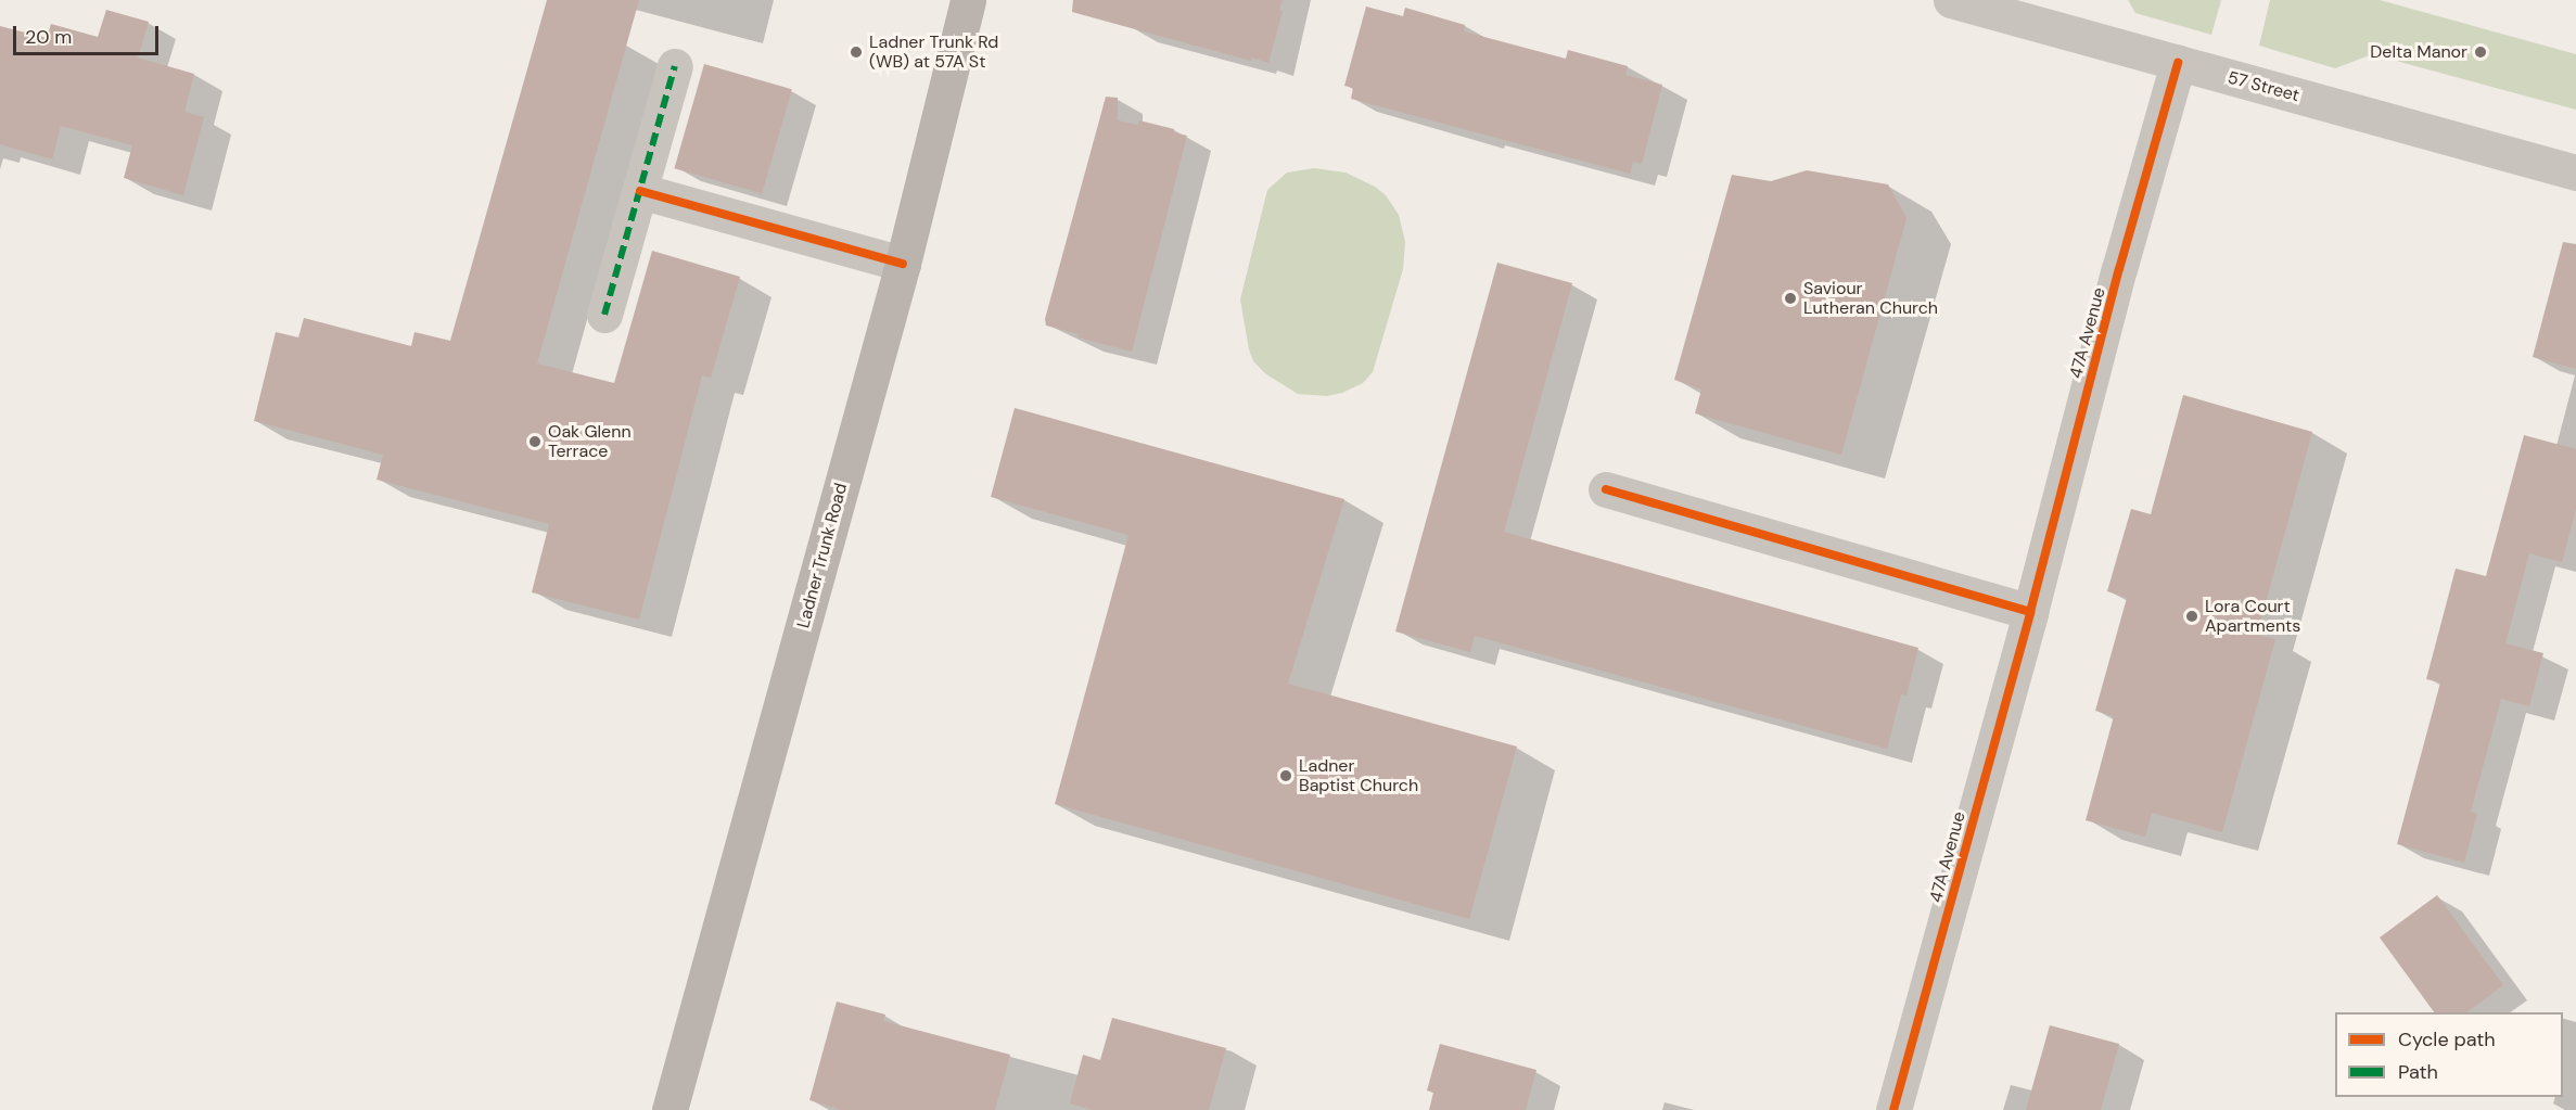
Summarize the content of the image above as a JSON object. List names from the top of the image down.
{
  "streets": {
    "main road": ["Ladner Trunk Road"],
    "street": ["57 Street", "47A Avenue"]
  },
  "crossings": [
    ["57 Street", "47A Avenue"]
  ],
  "places": [
    "Ladner Trunk Rd (WB) at 57A St",
    "Delta Manor",
    "Saviour Lutheran Church",
    "Oak Glenn Terrace",
    "Lora Court Apartments",
    "Ladner Baptist Church"
  ],
  "legend": ["Cycle path", "Path"],
  "scale_bar": "20 m"
}
